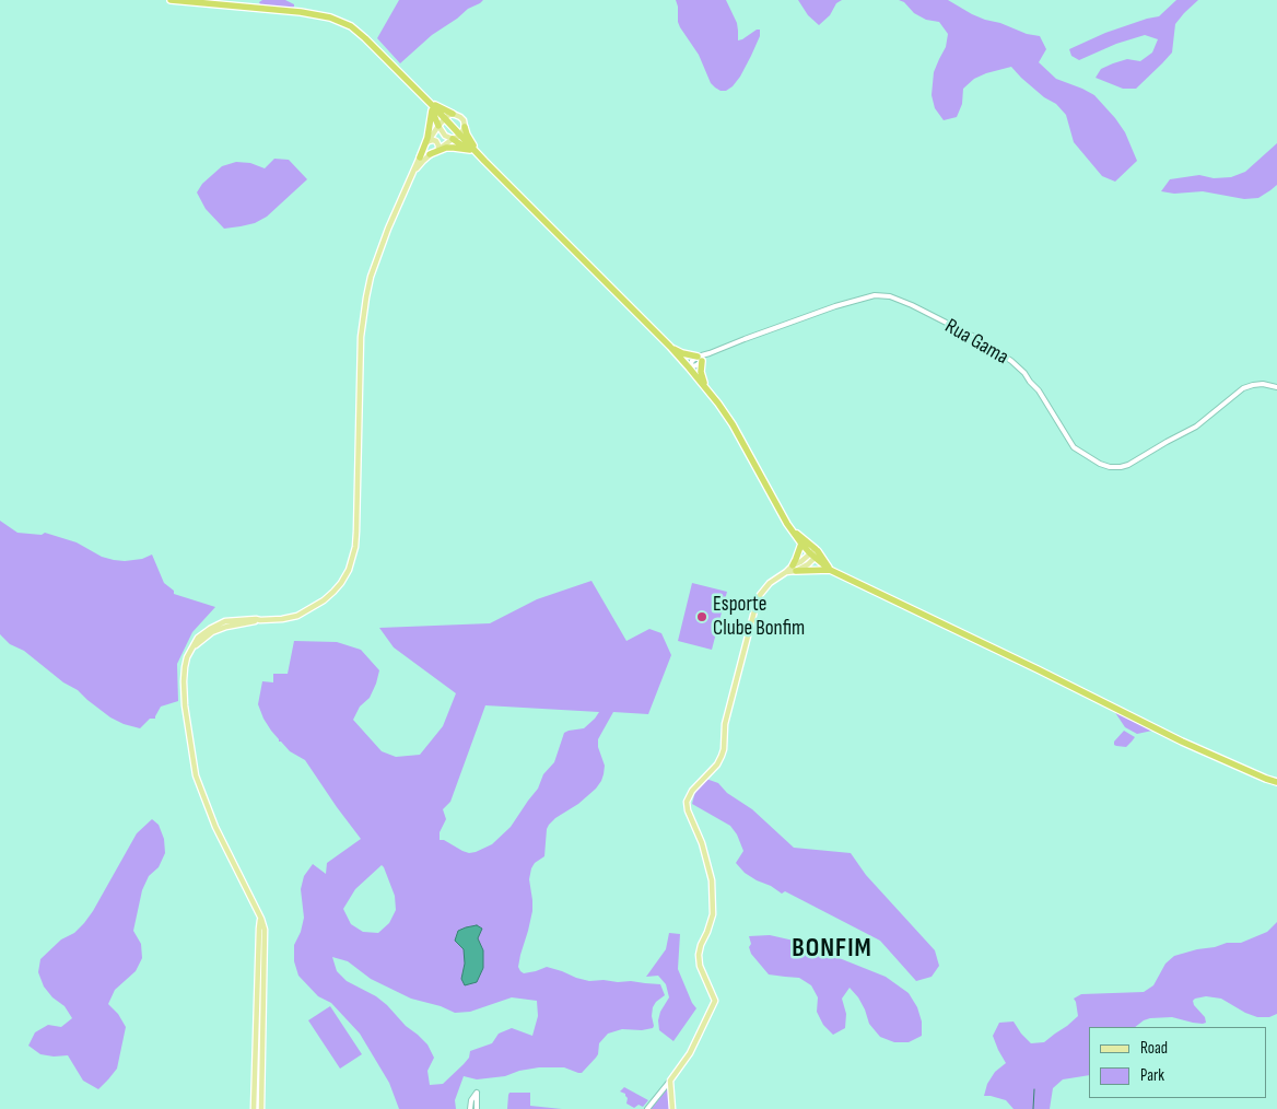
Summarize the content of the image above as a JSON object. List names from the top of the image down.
{
  "streets": {
    "street": ["Rua Gama"]
  },
  "districts": ["BONFIM"],
  "places": ["Esporte Clube Bonfim"],
  "legend": ["Road", "Park"]
}
